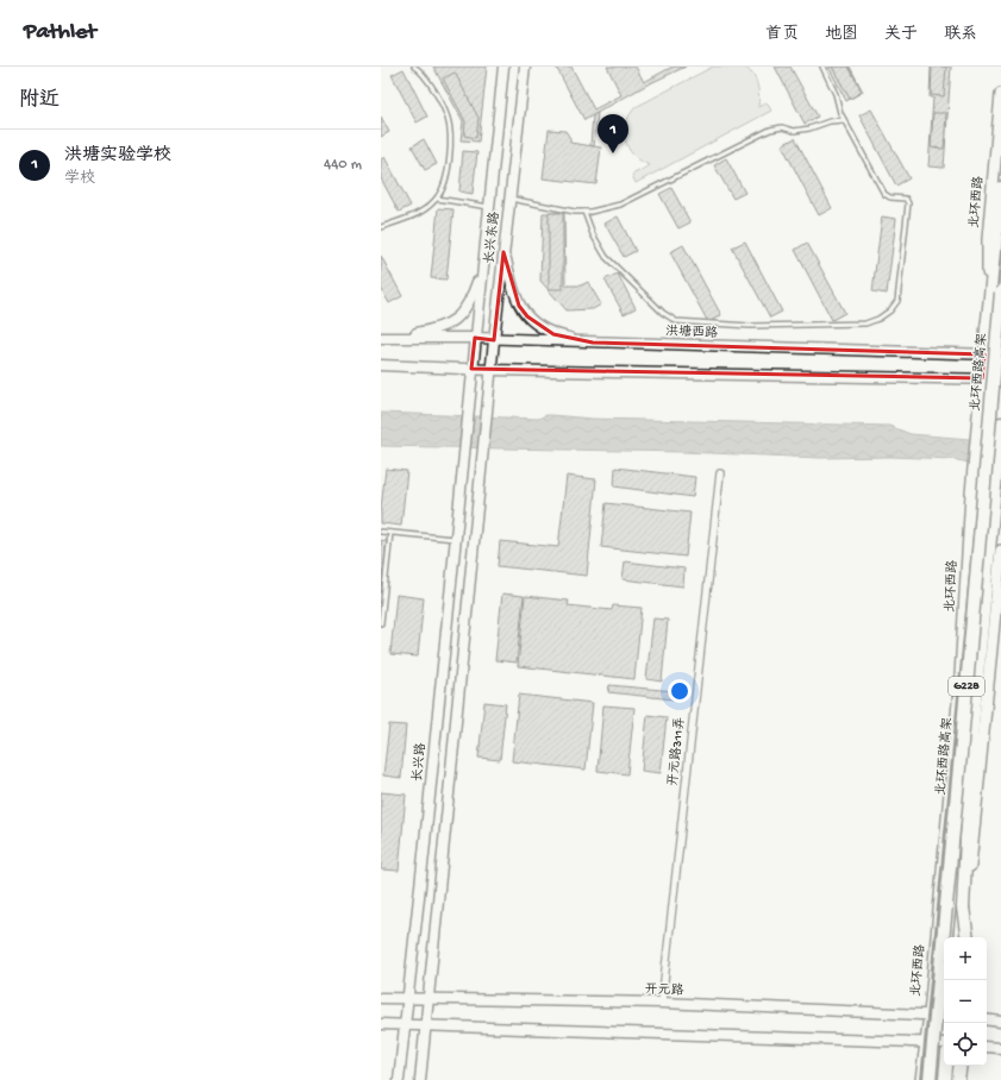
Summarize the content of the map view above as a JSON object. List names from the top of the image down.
{
  "streets": {
    "highway": ["北环西路高架", "G228"],
    "main road": [
      "北环西路",
      "长兴东路",
      "洪塘西路",
      "长兴路",
      "开元路"
    ],
    "street": ["开元路311弄"]
  },
  "crossings": [
    ["北环西路", "洪塘西路"],
    ["北环西路", "开元路"],
    ["长兴东路", "洪塘西路"],
    ["长兴东路", "长兴路"],
    ["长兴东路", "开元路"],
    ["开元路311弄", "开元路"],
    ["长兴路", "开元路"]
  ],
  "page": {
    "header": "Pathlet",
    "nav": [
      "首页",
      "地图",
      "关于",
      "联系"
    ],
    "heading": "附近",
    "pins": "1",
    "list": [
      {
        "mark": "1",
        "name": "洪塘实验学校",
        "note": "学校",
        "value": "440 m"
      }
    ],
    "map_buttons": ["+", "−"]
  }
}
